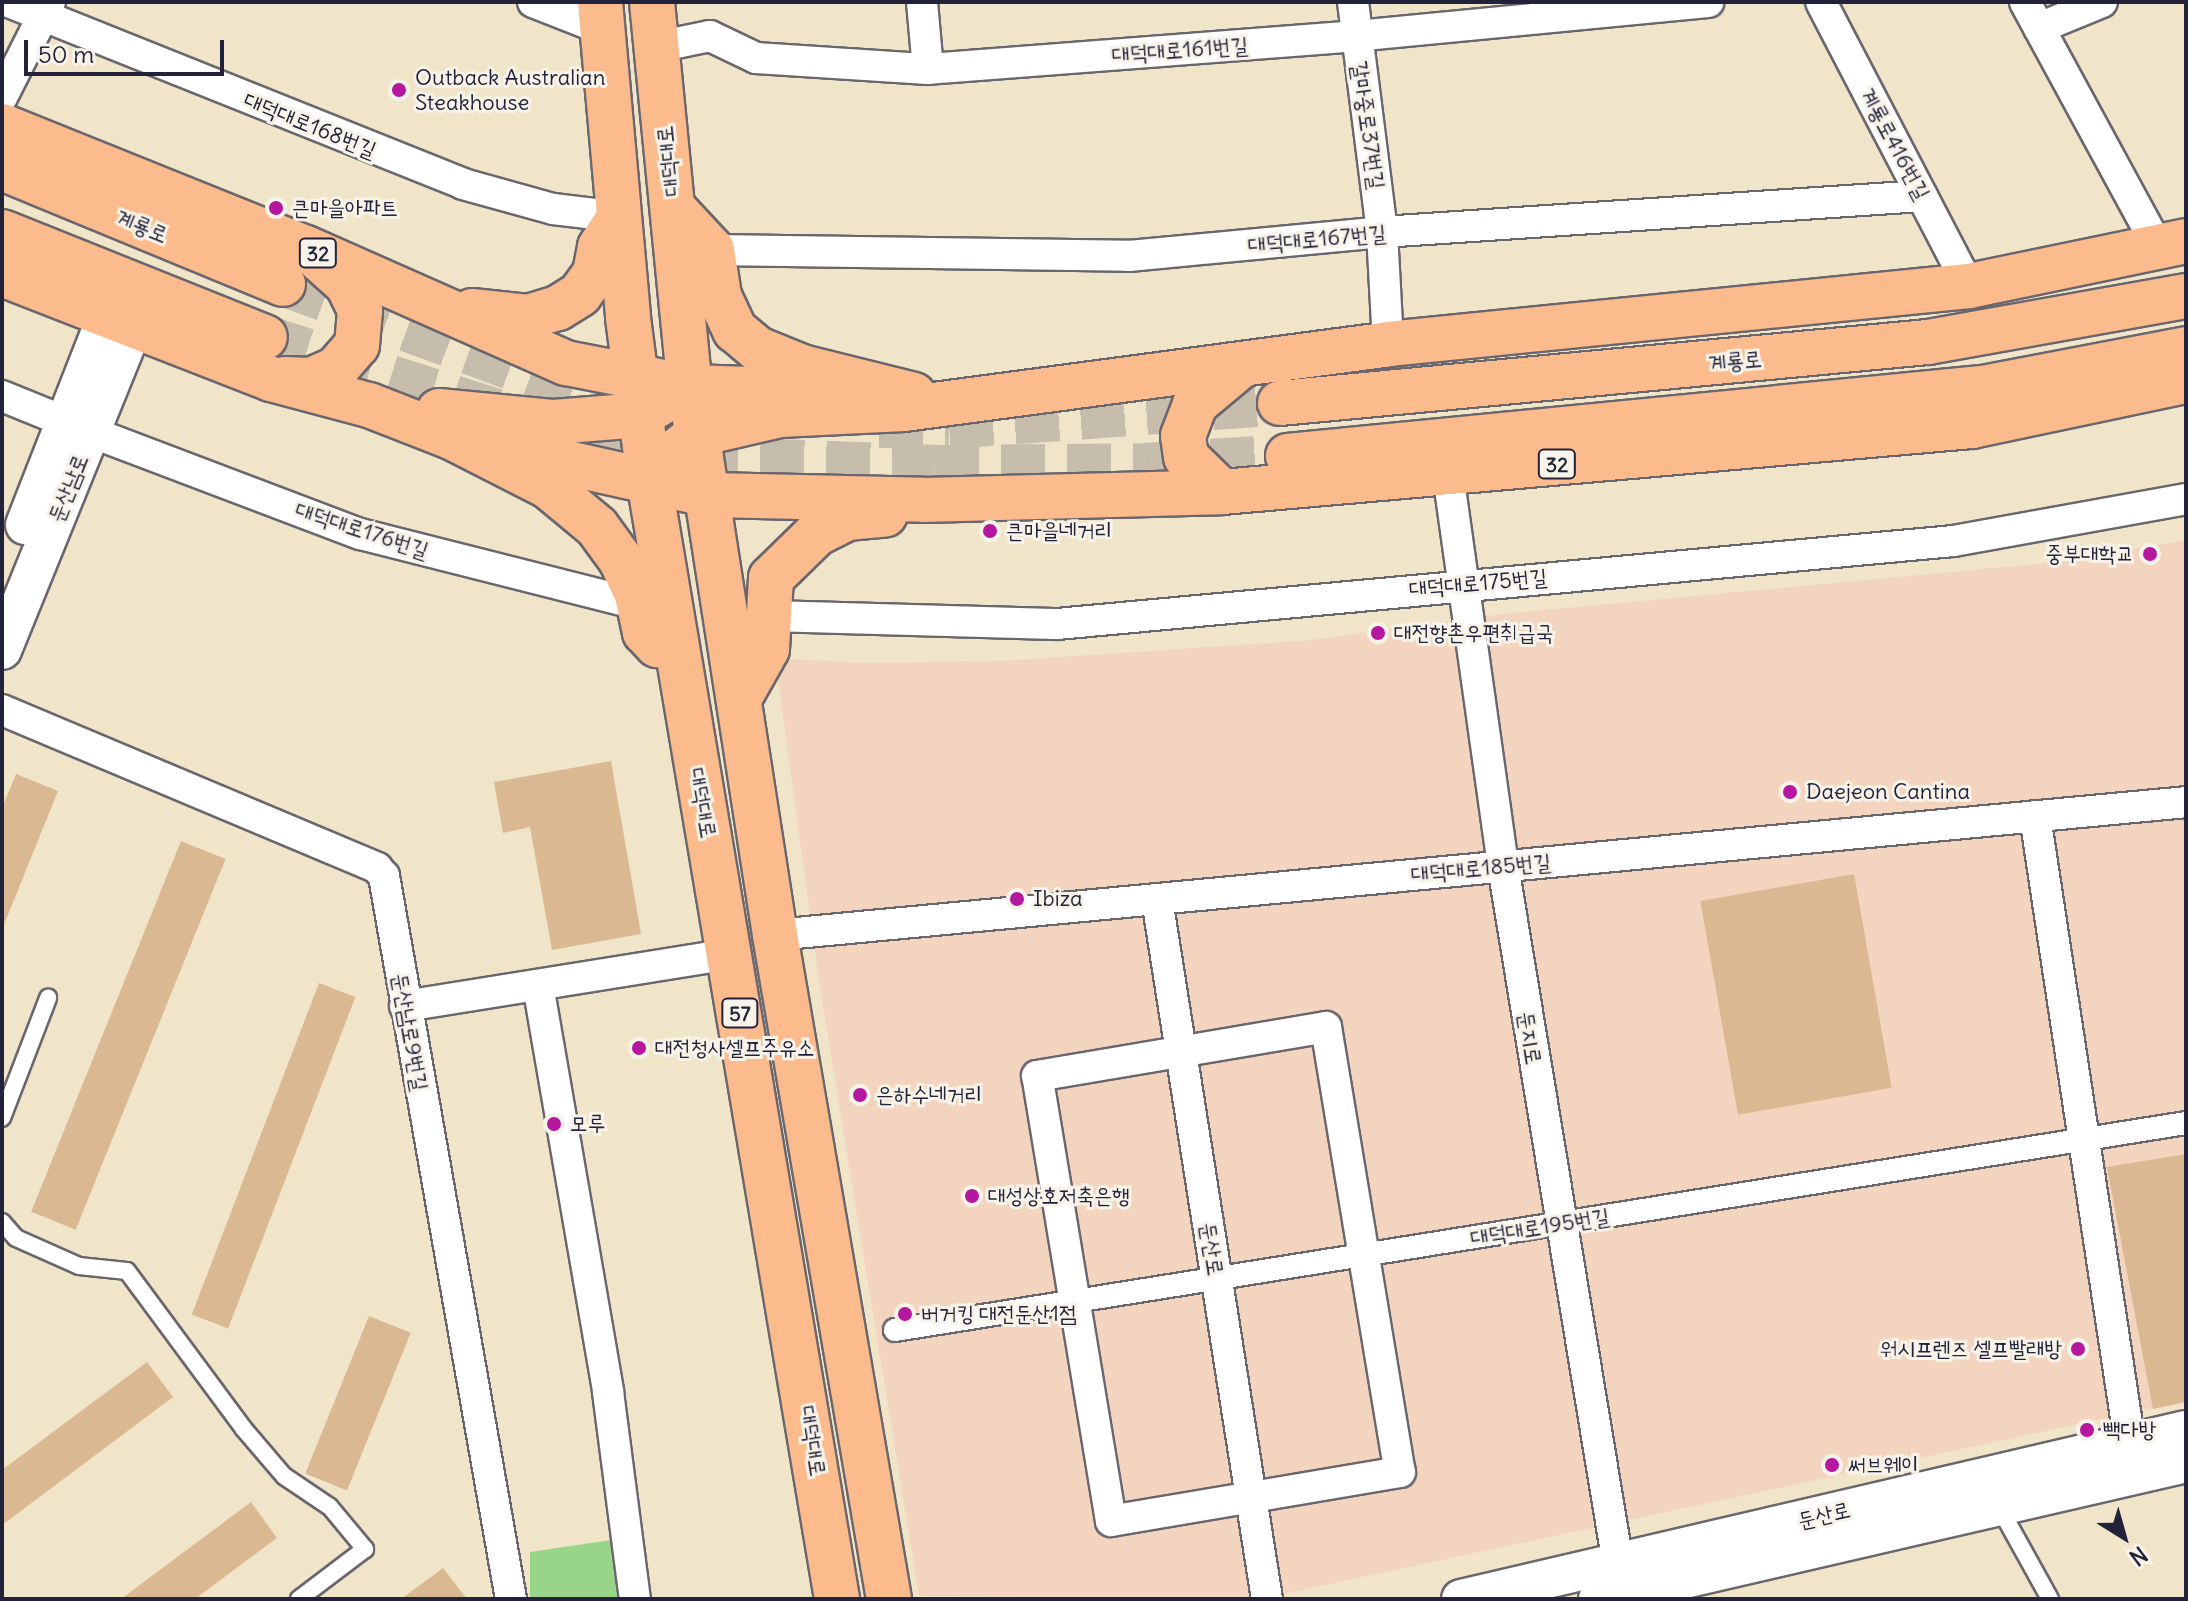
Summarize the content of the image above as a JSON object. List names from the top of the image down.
{
  "streets": {
    "main road": [
      "대덕대로",
      "계룡로",
      "32",
      "57"
    ],
    "street": [
      "대덕대로161번길",
      "대덕대로168번길",
      "갈마중로37번길",
      "계룡로416번길",
      "대덕대로167번길",
      "둔산남로",
      "대덕대로176번길",
      "대덕대로175번길",
      "대덕대로185번길",
      "둔산남로9번길",
      "둔지로",
      "대덕대로195번길",
      "둔산로"
    ]
  },
  "crossings": [
    ["대덕대로161번길", "갈마중로37번길"],
    ["대덕대로161번길", "대덕대로"],
    ["대덕대로168번길", "대덕대로"],
    ["갈마중로37번길", "대덕대로167번길"],
    ["계룡로416번길", "대덕대로167번길"],
    ["대덕대로", "32"],
    ["대덕대로", "대덕대로185번길"],
    ["32", "둔산남로"],
    ["32", "둔지로"],
    ["둔산남로", "대덕대로176번길"],
    ["대덕대로175번길", "둔지로"],
    ["대덕대로185번길", "둔지로"],
    ["대덕대로185번길", "둔산로"],
    ["둔지로", "대덕대로195번길"],
    ["둔지로", "둔산로"],
    ["대덕대로195번길", "둔산로"]
  ],
  "places": [
    "Outback Australian Steakhouse",
    "큰마을아파트",
    "큰마을네거리",
    "중부대학교",
    "대전향촌우편취급국",
    "Daejeon Cantina",
    "Ibiza",
    "대전청사셀프주유소",
    "은하수네거리",
    "모루",
    "대성상호저축은행",
    "버거킹 대전둔산1점",
    "워시프렌즈 셀프빨래방",
    "빽다방",
    "써브웨이"
  ],
  "scale_bar": "50 m",
  "north": "bottom right"
}
